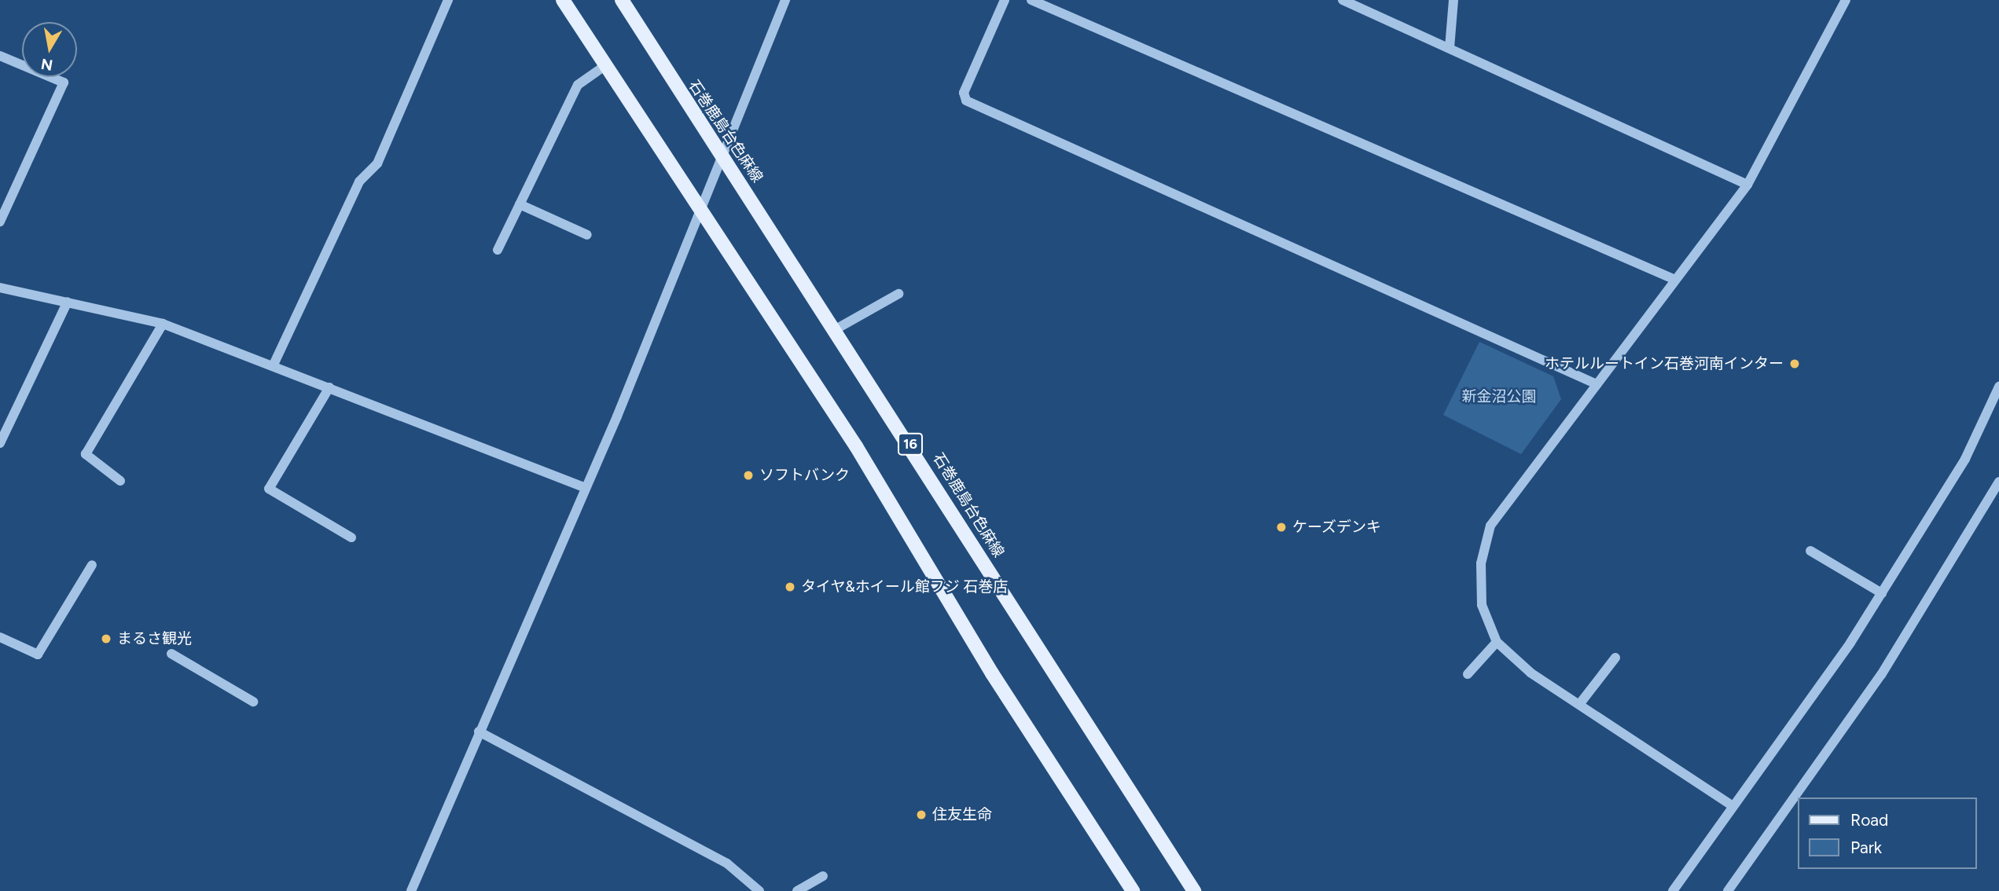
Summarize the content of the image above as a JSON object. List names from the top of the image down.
{
  "streets": {
    "main road": ["石巻鹿島台色麻線", "16"]
  },
  "parks": ["新金沼公園"],
  "places": [
    "ホテルルートイン石巻河南インター",
    "ソフトバンク",
    "ケーズデンキ",
    "タイヤ&ホイール館フジ 石巻店",
    "まるさ観光",
    "住友生命"
  ],
  "legend": ["Road", "Park"],
  "north": "bottom"
}
